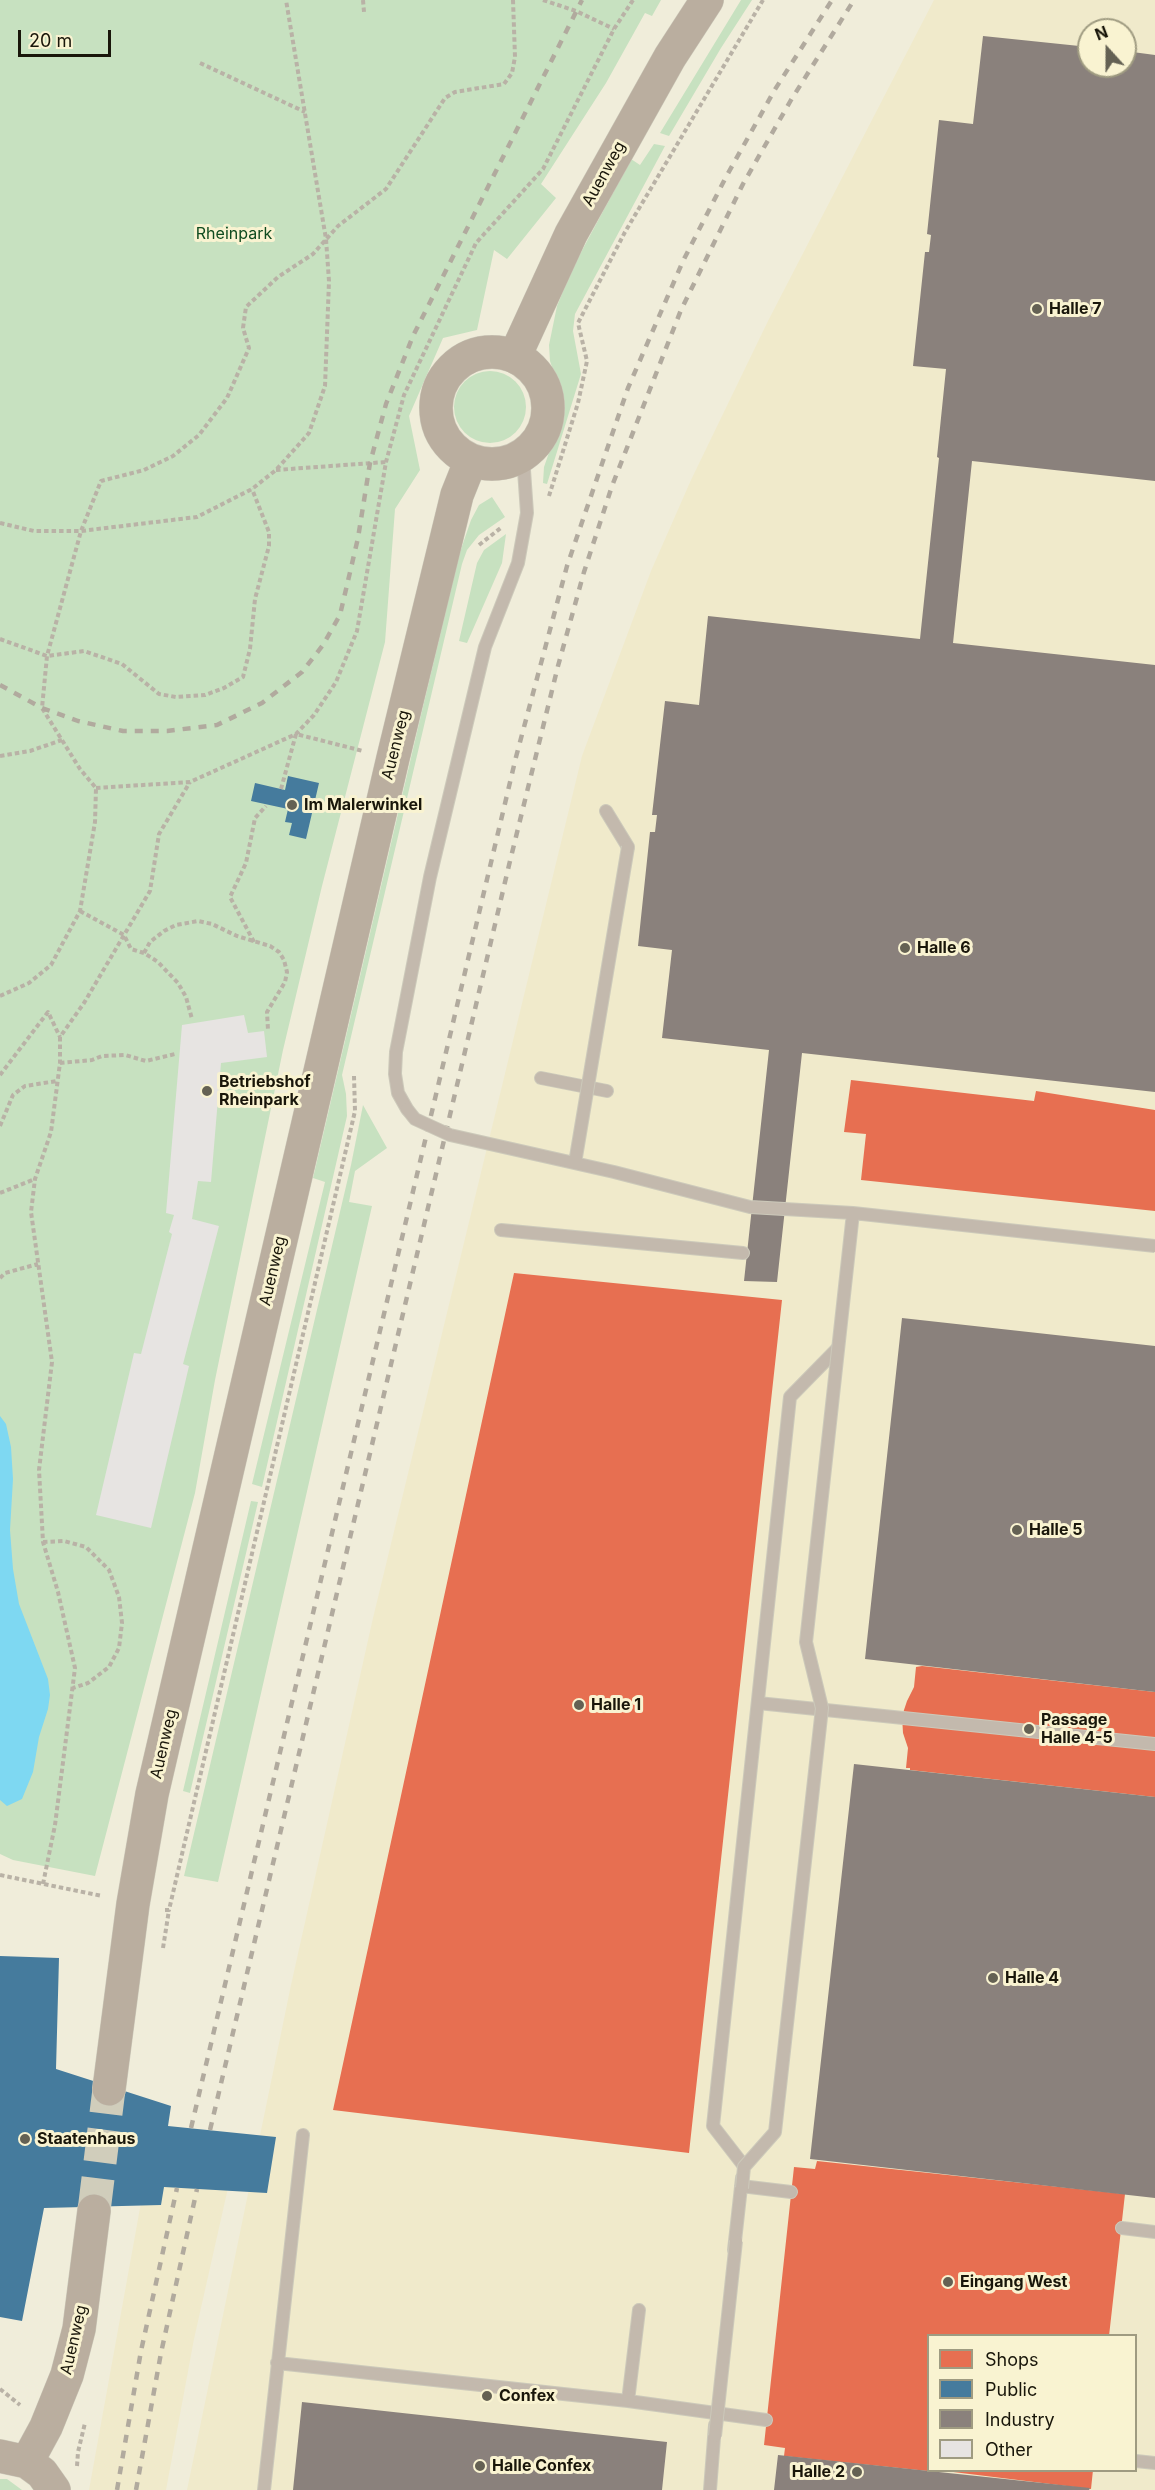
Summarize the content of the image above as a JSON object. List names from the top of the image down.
{
  "streets": {
    "street": ["Auenweg"]
  },
  "parks": ["Rheinpark"],
  "places": [
    "Halle 7",
    "Im Malerwinkel",
    "Halle 6",
    "Betriebshof Rheinpark",
    "Halle 5",
    "Halle 1",
    "Passage Halle 4-5",
    "Halle 4",
    "Staatenhaus",
    "Eingang West",
    "Confex",
    "Halle Confex",
    "Halle 2"
  ],
  "legend": [
    "Shops",
    "Public",
    "Industry",
    "Other"
  ],
  "scale_bar": "20 m",
  "north": "top"
}
